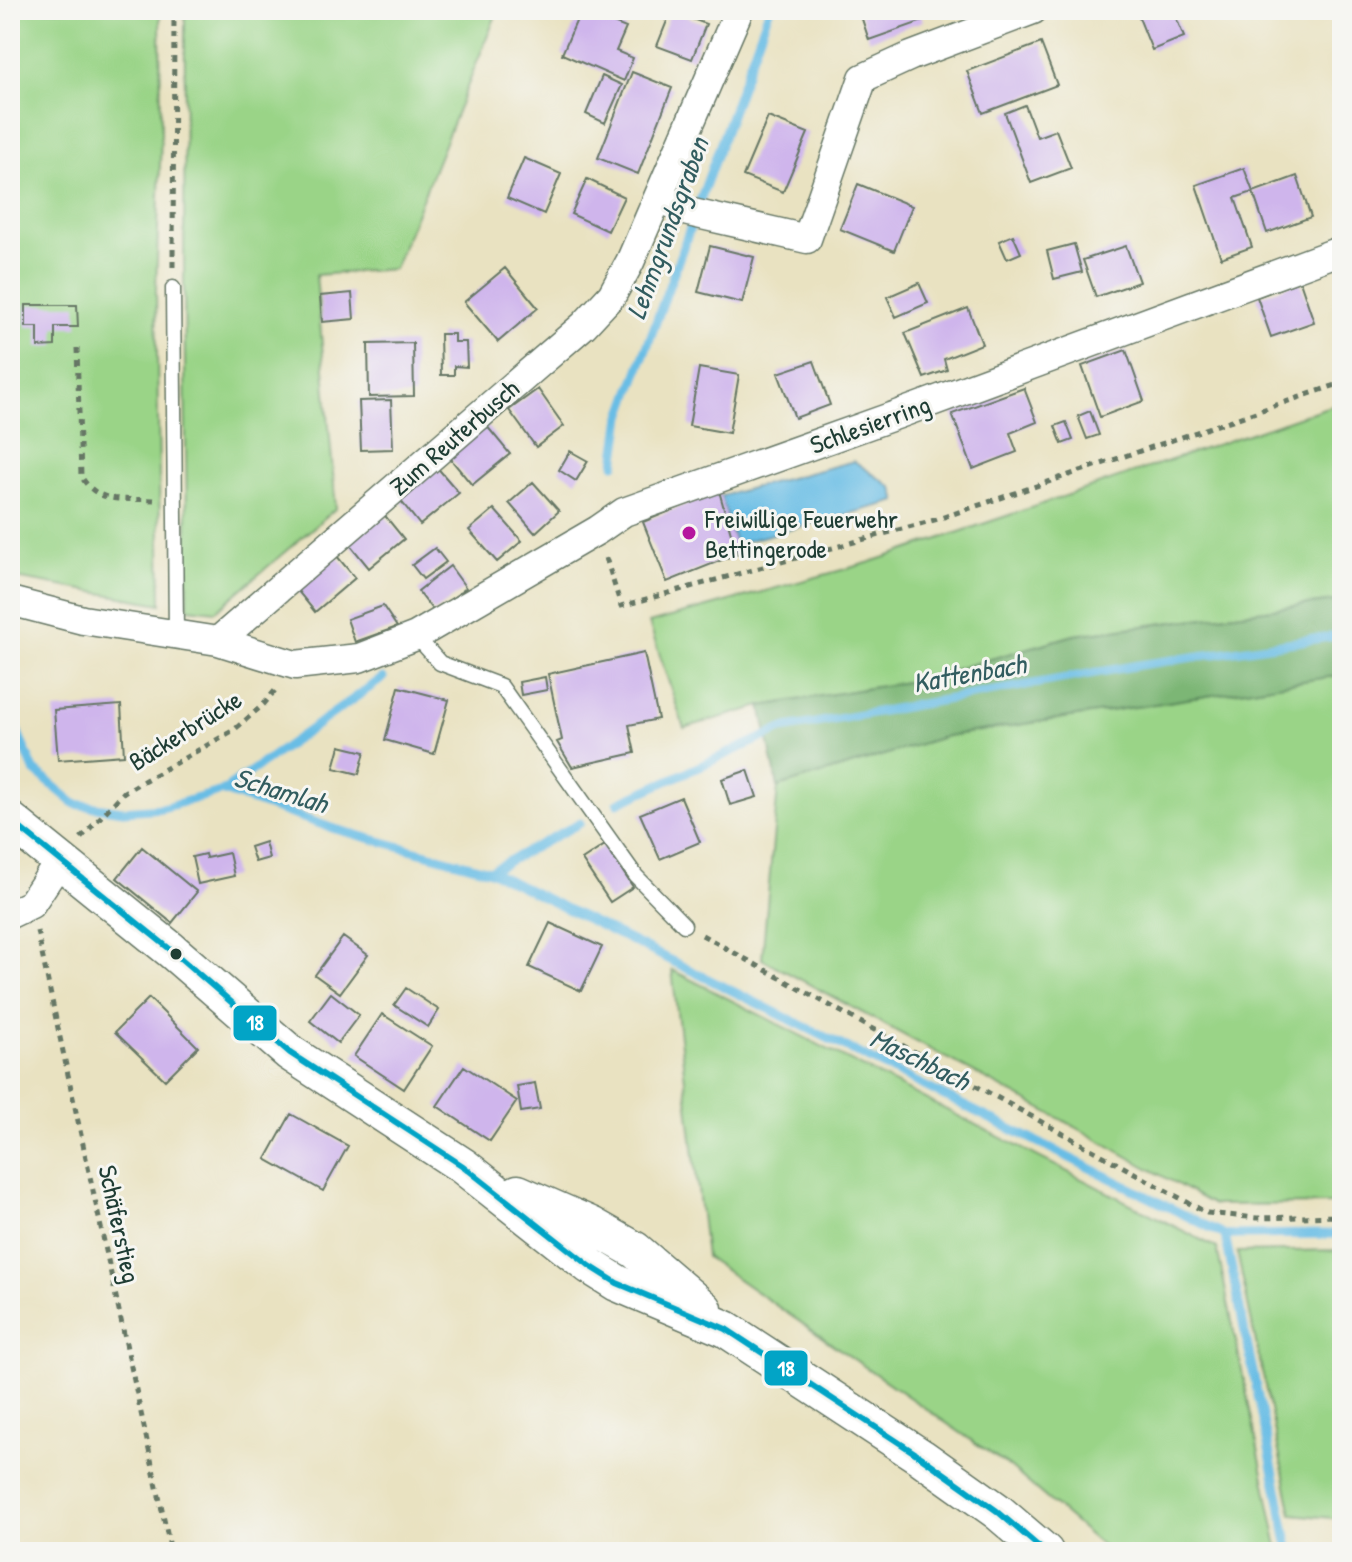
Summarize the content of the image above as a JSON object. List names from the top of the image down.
{
  "streets": {
    "street": ["Schlesierring", "Zum Reuterbusch"],
    "path": ["Bäckerbrücke", "Schäferstieg"]
  },
  "crossings": [
    ["Schlesierring", "Zum Reuterbusch"],
    ["Schlesierring", "Bäckerbrücke"]
  ],
  "water": [
    "Lehmgrundsgraben",
    "Kattenbach",
    "Schamlah",
    "Maschbach"
  ],
  "places": ["Freiwillige Feuerwehr Bettingerode"],
  "lines": ["transit line 18"]
}
